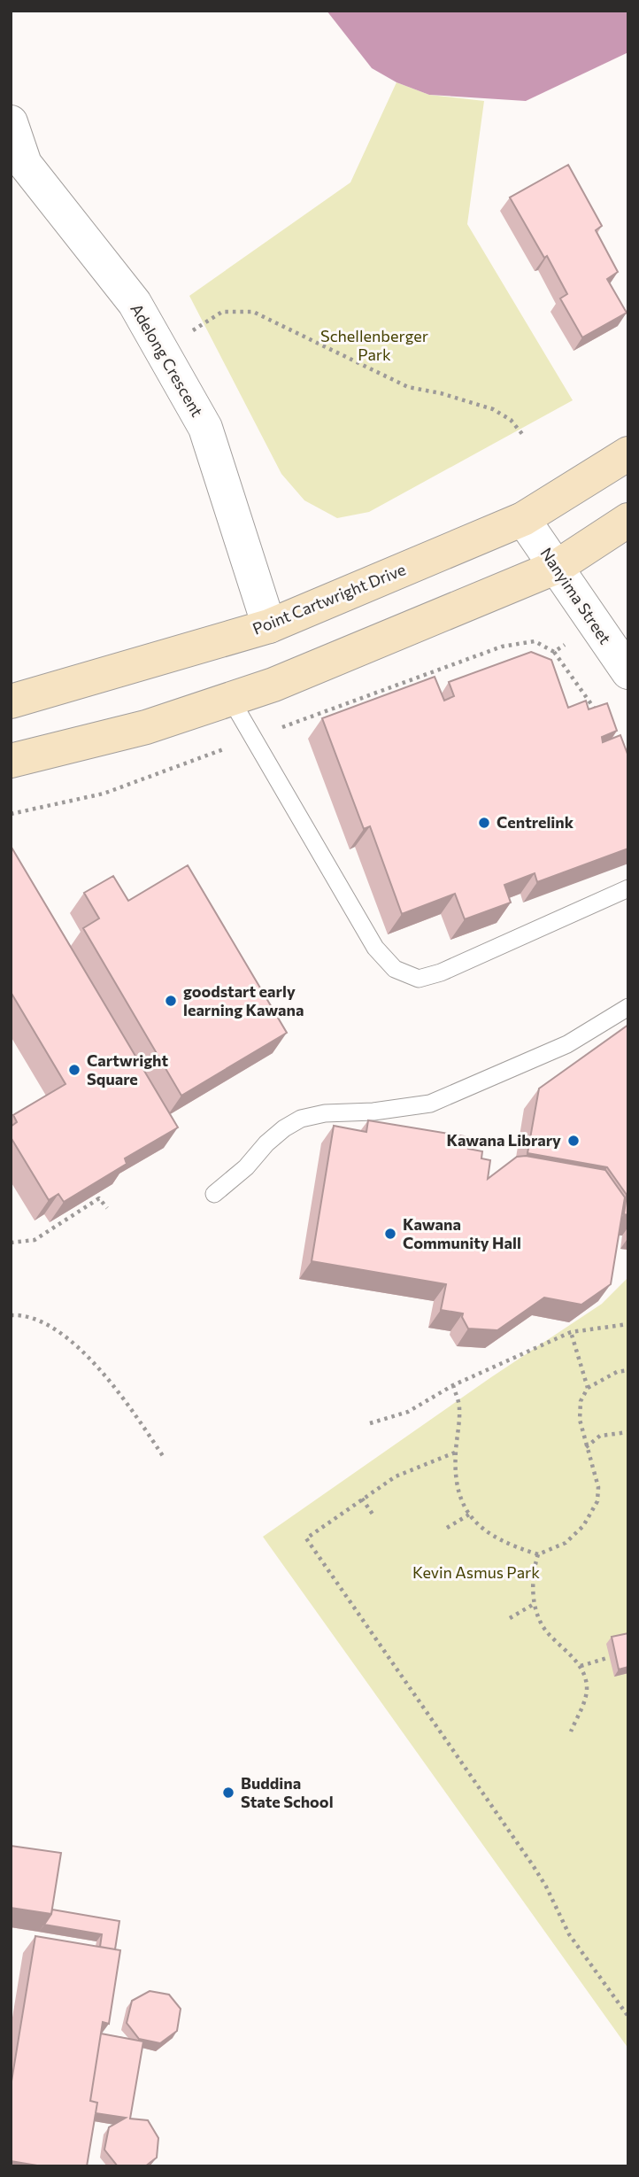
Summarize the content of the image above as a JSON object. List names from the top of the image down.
{
  "streets": {
    "main road": ["Point Cartwright Drive"],
    "street": ["Adelong Crescent", "Nanyima Street"]
  },
  "crossings": [
    ["Adelong Crescent", "Point Cartwright Drive"],
    ["Nanyima Street", "Point Cartwright Drive"]
  ],
  "parks": ["Schellenberger Park", "Kevin Asmus Park"],
  "places": [
    "Centrelink",
    "goodstart early learning Kawana",
    "Cartwright Square",
    "Kawana Library",
    "Kawana Community Hall",
    "Buddina State School"
  ]
}
